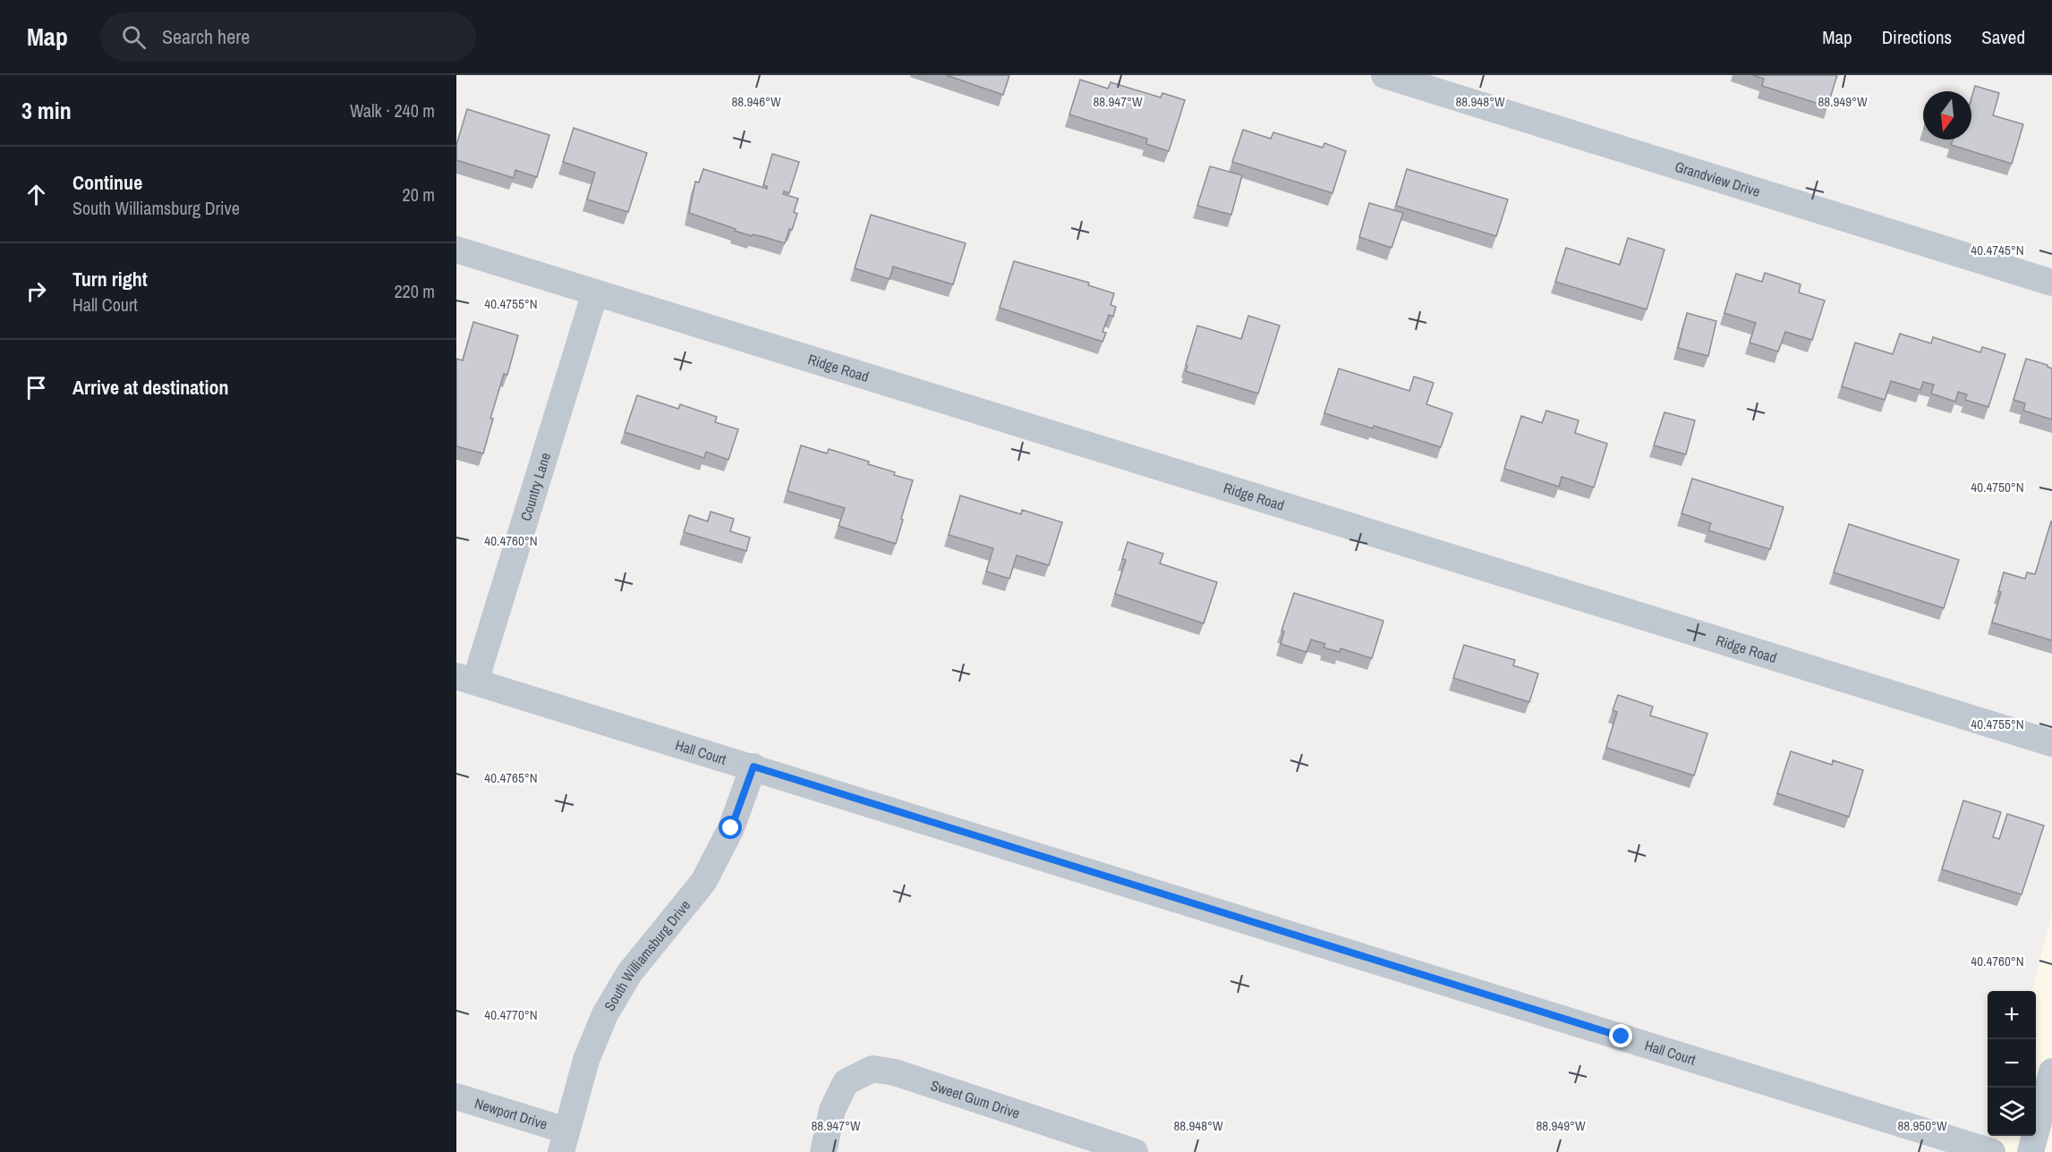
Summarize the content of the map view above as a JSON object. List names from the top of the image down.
{
  "streets": {
    "street": [
      "Grandview Drive",
      "Ridge Road",
      "Country Lane",
      "Hall Court",
      "South Williamsburg Drive",
      "Sweet Gum Drive",
      "Newport Drive"
    ]
  },
  "crossings": [
    ["Ridge Road", "Country Lane"],
    ["Country Lane", "Hall Court"],
    ["Hall Court", "South Williamsburg Drive"],
    ["South Williamsburg Drive", "Newport Drive"]
  ],
  "north": "bottom",
  "page": {
    "header": "Map",
    "search": "Search here",
    "nav": ["Map", "Directions", "Saved"],
    "heading": ["3 min", "Walk · 240 m"],
    "list": [
      ["Continue", "South Williamsburg Drive", "20 m"],
      ["Turn right", "Hall Court", "220 m"],
      "Arrive at destination"
    ],
    "map_buttons": ["+", "−"]
  },
  "coordinates": [
    "88.946°W",
    "88.947°W",
    "88.948°W",
    "88.949°W",
    "40.4745°N",
    "40.4755°N",
    "40.4750°N",
    "40.4760°N",
    "40.4765°N",
    "40.4770°N",
    "88.950°W"
  ]
}
